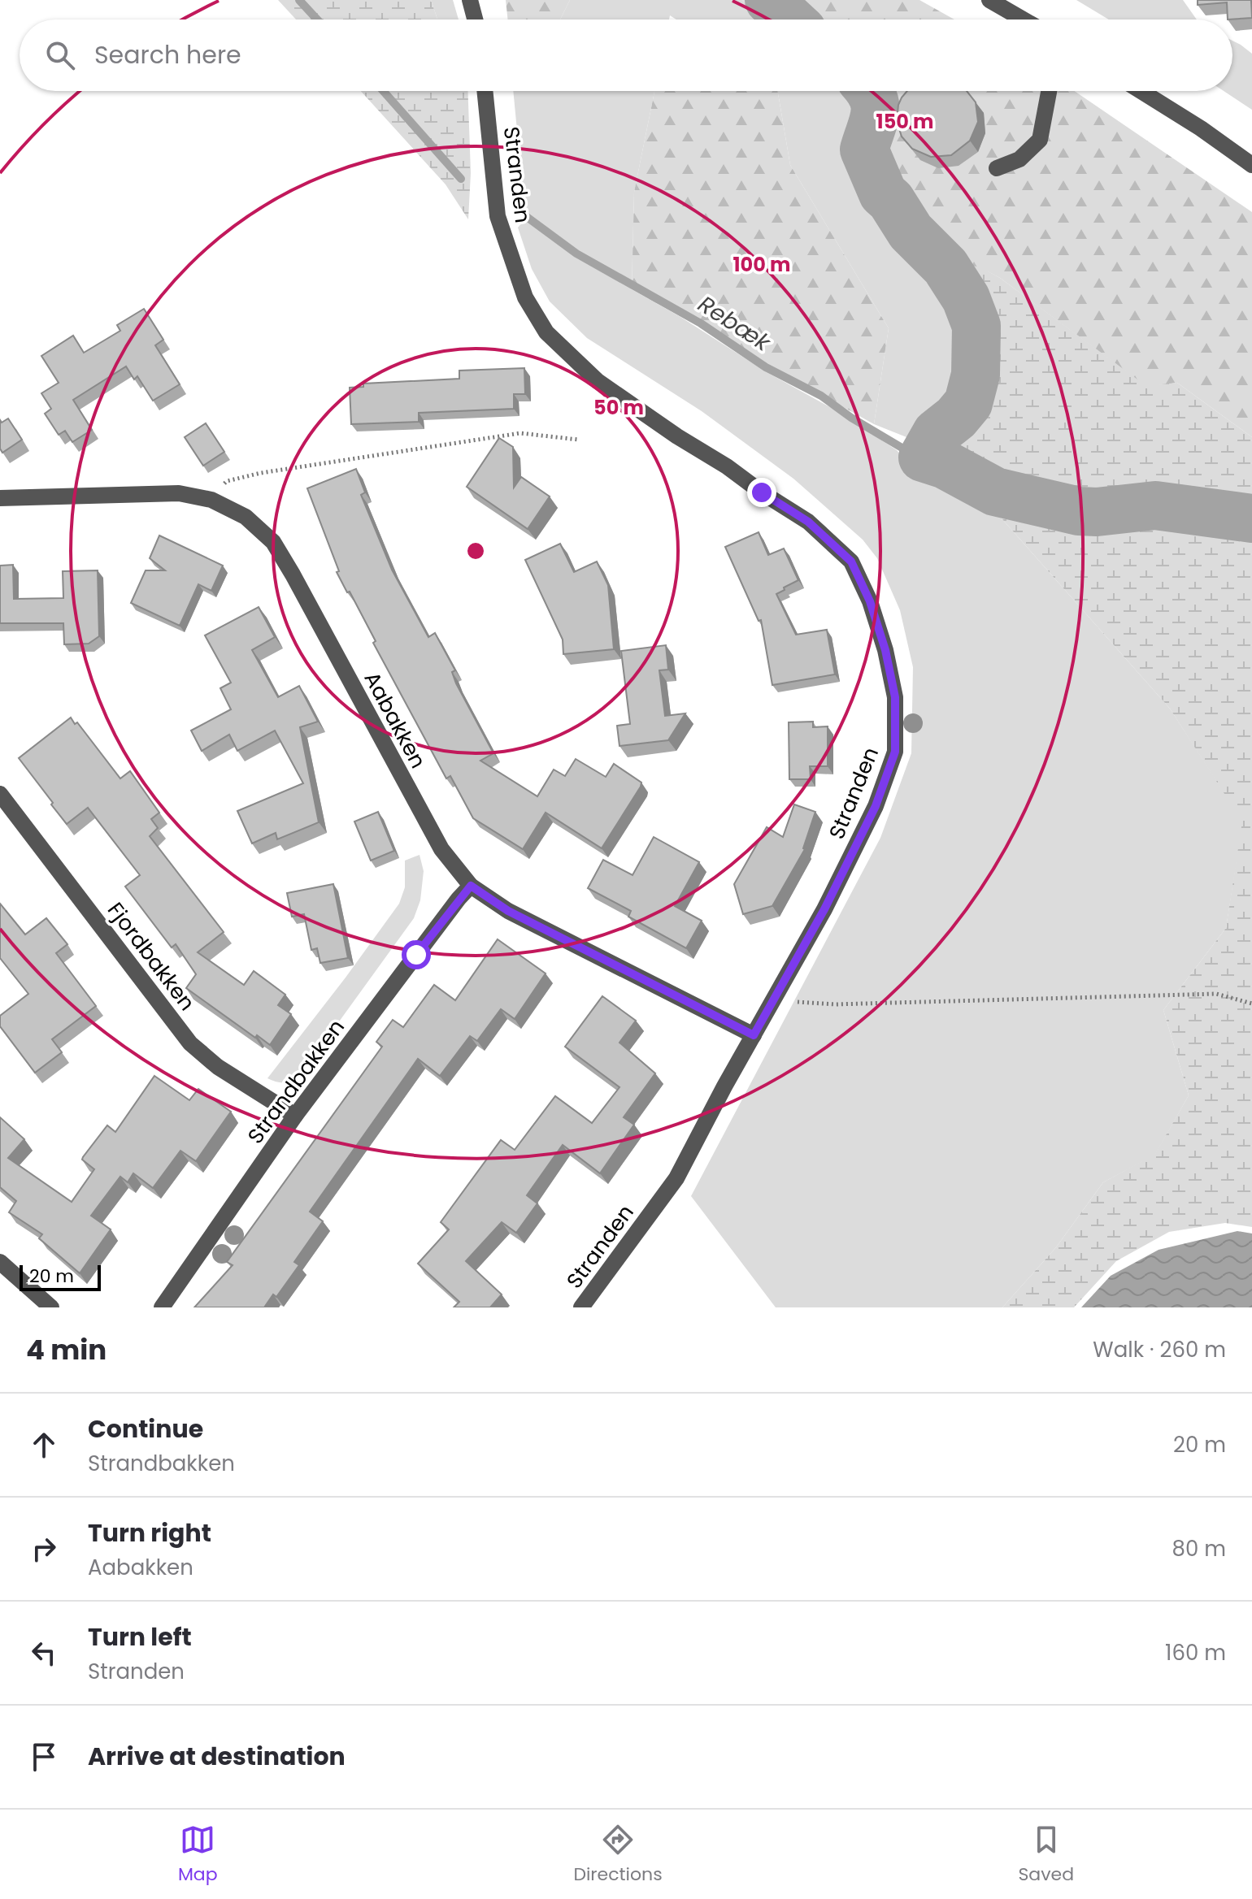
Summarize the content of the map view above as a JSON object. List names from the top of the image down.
{
  "streets": {
    "street": [
      "Stranden",
      "Aabakken",
      "Fjordbakken",
      "Strandbakken"
    ]
  },
  "crossings": [
    ["Stranden", "Aabakken"],
    ["Aabakken", "Strandbakken"],
    ["Fjordbakken", "Strandbakken"]
  ],
  "water": ["Rebæk"],
  "scale_bar": "20 m",
  "page": {
    "search": "Search here",
    "scale": "20 m",
    "heading": ["4 min", "Walk · 260 m"],
    "list": [
      ["Continue", "Strandbakken", "20 m"],
      ["Turn right", "Aabakken", "80 m"],
      ["Turn left", "Stranden", "160 m"],
      "Arrive at destination"
    ],
    "nav": ["Map", "Directions", "Saved"]
  },
  "rings": ["150 m", "100 m", "50 m"]
}
